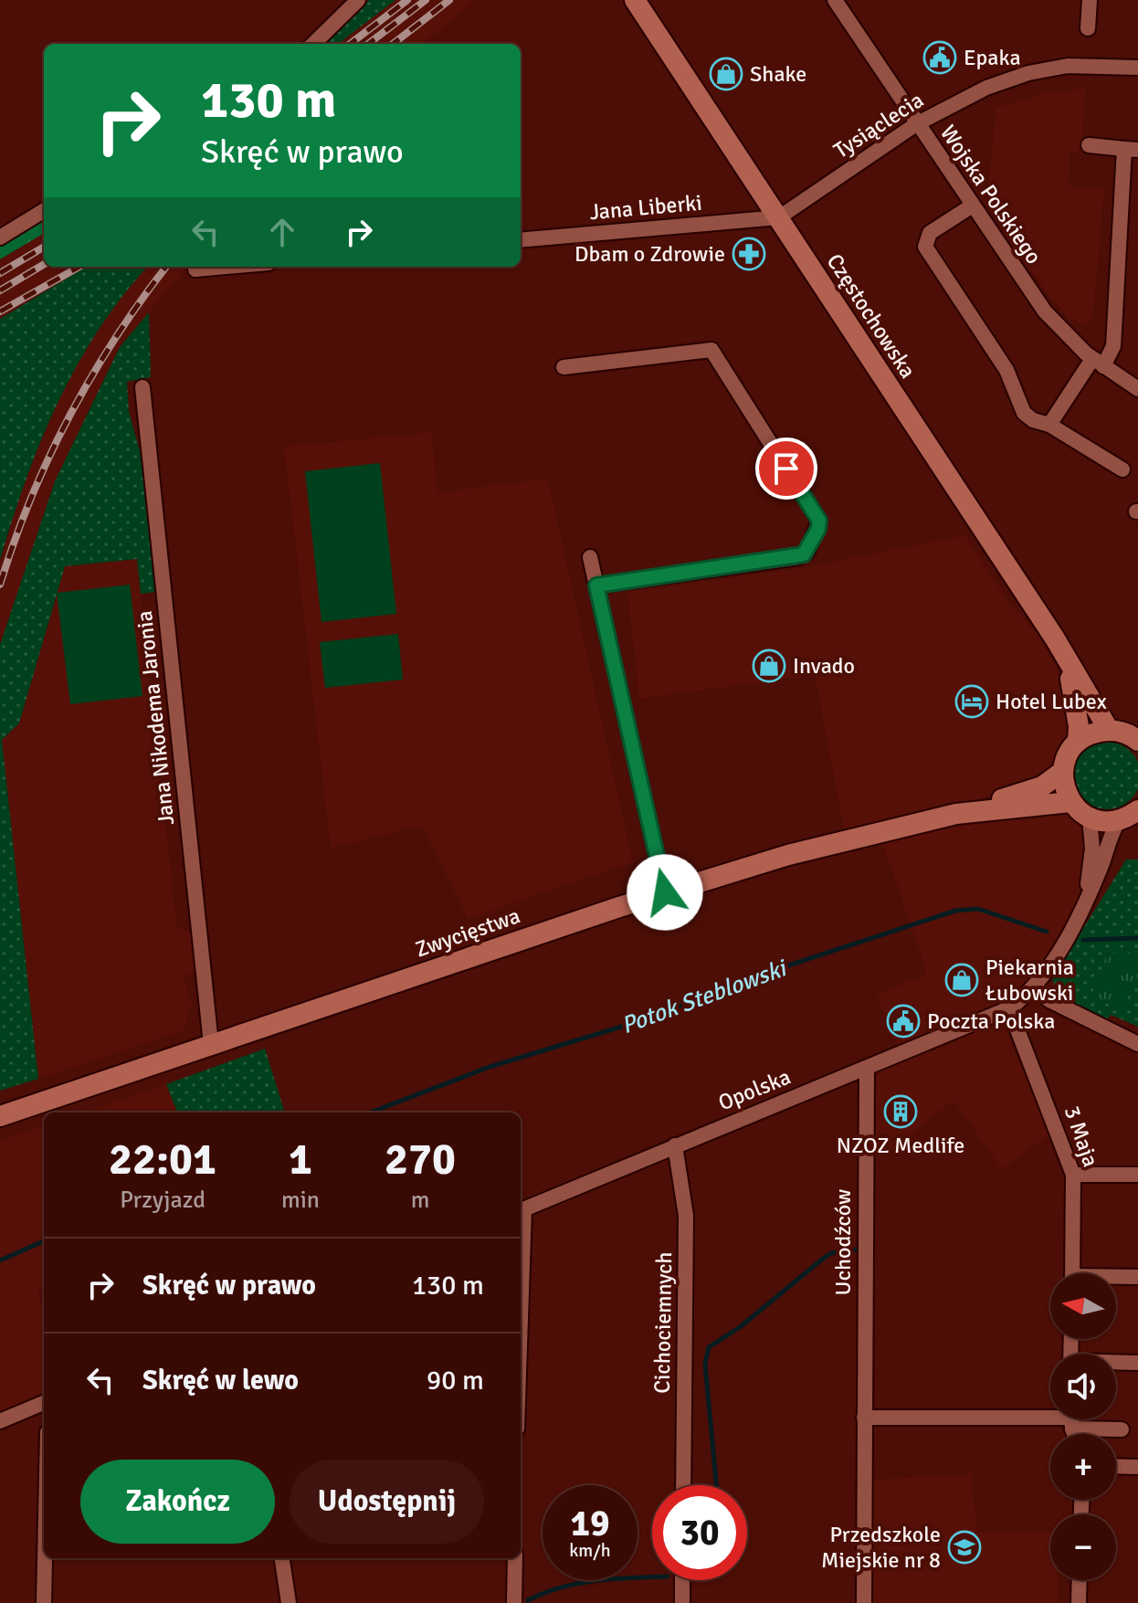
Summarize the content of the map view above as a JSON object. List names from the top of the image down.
{
  "streets": {
    "street": [
      "Tysiąclecia",
      "Wojska Polskiego",
      "Jana Liberki",
      "Częstochowska",
      "Jana Nikodema Jaronia",
      "Zwycięstwa",
      "Opolska",
      "3 Maja",
      "Uchodźców",
      "Cichociemnych"
    ]
  },
  "crossings": [
    ["Tysiąclecia", "Wojska Polskiego"],
    ["Tysiąclecia", "Jana Liberki"],
    ["Tysiąclecia", "Częstochowska"],
    ["Jana Liberki", "Częstochowska"],
    ["Jana Nikodema Jaronia", "Zwycięstwa"],
    ["Opolska", "3 Maja"],
    ["Opolska", "Uchodźców"],
    ["Opolska", "Cichociemnych"]
  ],
  "water": ["Potok Steblowski"],
  "places": {
    "public building": ["Epaka", "Poczta Polska"],
    "shop": ["Shake", "Invado", "Piekarnia Łubowski"],
    "pharmacy": ["Dbam o Zdrowie"],
    "hotel": ["Hotel Lubex"],
    "building": ["NZOZ Medlife"],
    "school or university": ["Przedszkole Miejskie nr 8"]
  },
  "north": "left",
  "page": {
    "turn": ["130 m", "Skręć w prawo"],
    "eta": [
      "22:01",
      "Przyjazd",
      "1",
      "min",
      "270",
      "m"
    ],
    "list": [
      {
        "name": "Skręć w prawo",
        "value": "130 m"
      },
      {
        "name": "Skręć w lewo",
        "value": "90 m"
      }
    ],
    "map_buttons": ["+", "−"],
    "buttons": ["Zakończ", "Udostępnij"],
    "speed": "19 km/h",
    "limit": "30"
  }
}
